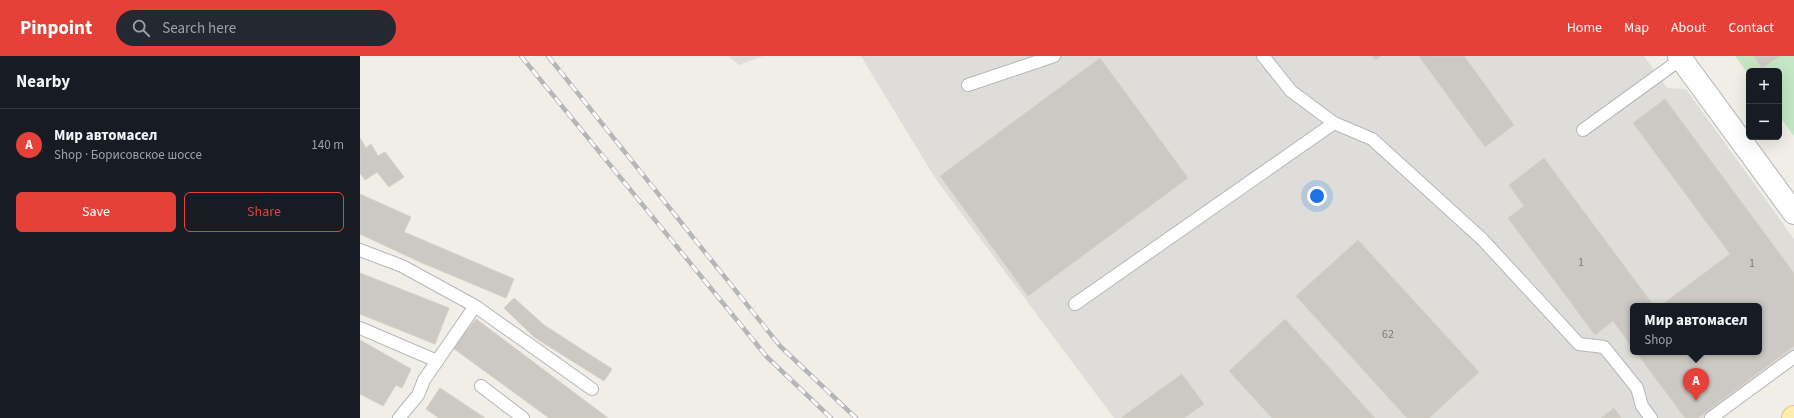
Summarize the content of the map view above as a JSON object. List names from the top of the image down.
{
  "house_numbers": ["1", "1", "62"],
  "page": {
    "header": "Pinpoint",
    "search": "Search here",
    "nav": [
      "Home",
      "Map",
      "About",
      "Contact"
    ],
    "heading": "Nearby",
    "map_buttons": ["+", "−"],
    "list": [
      {
        "mark": "A",
        "name": "Мир автомасел",
        "note": "Shop · Борисовское шоссе",
        "value": "140 m"
      }
    ],
    "buttons": ["Save", "Share"],
    "popup": ["Мир автомасел", "Shop"],
    "pins": "A"
  }
}
